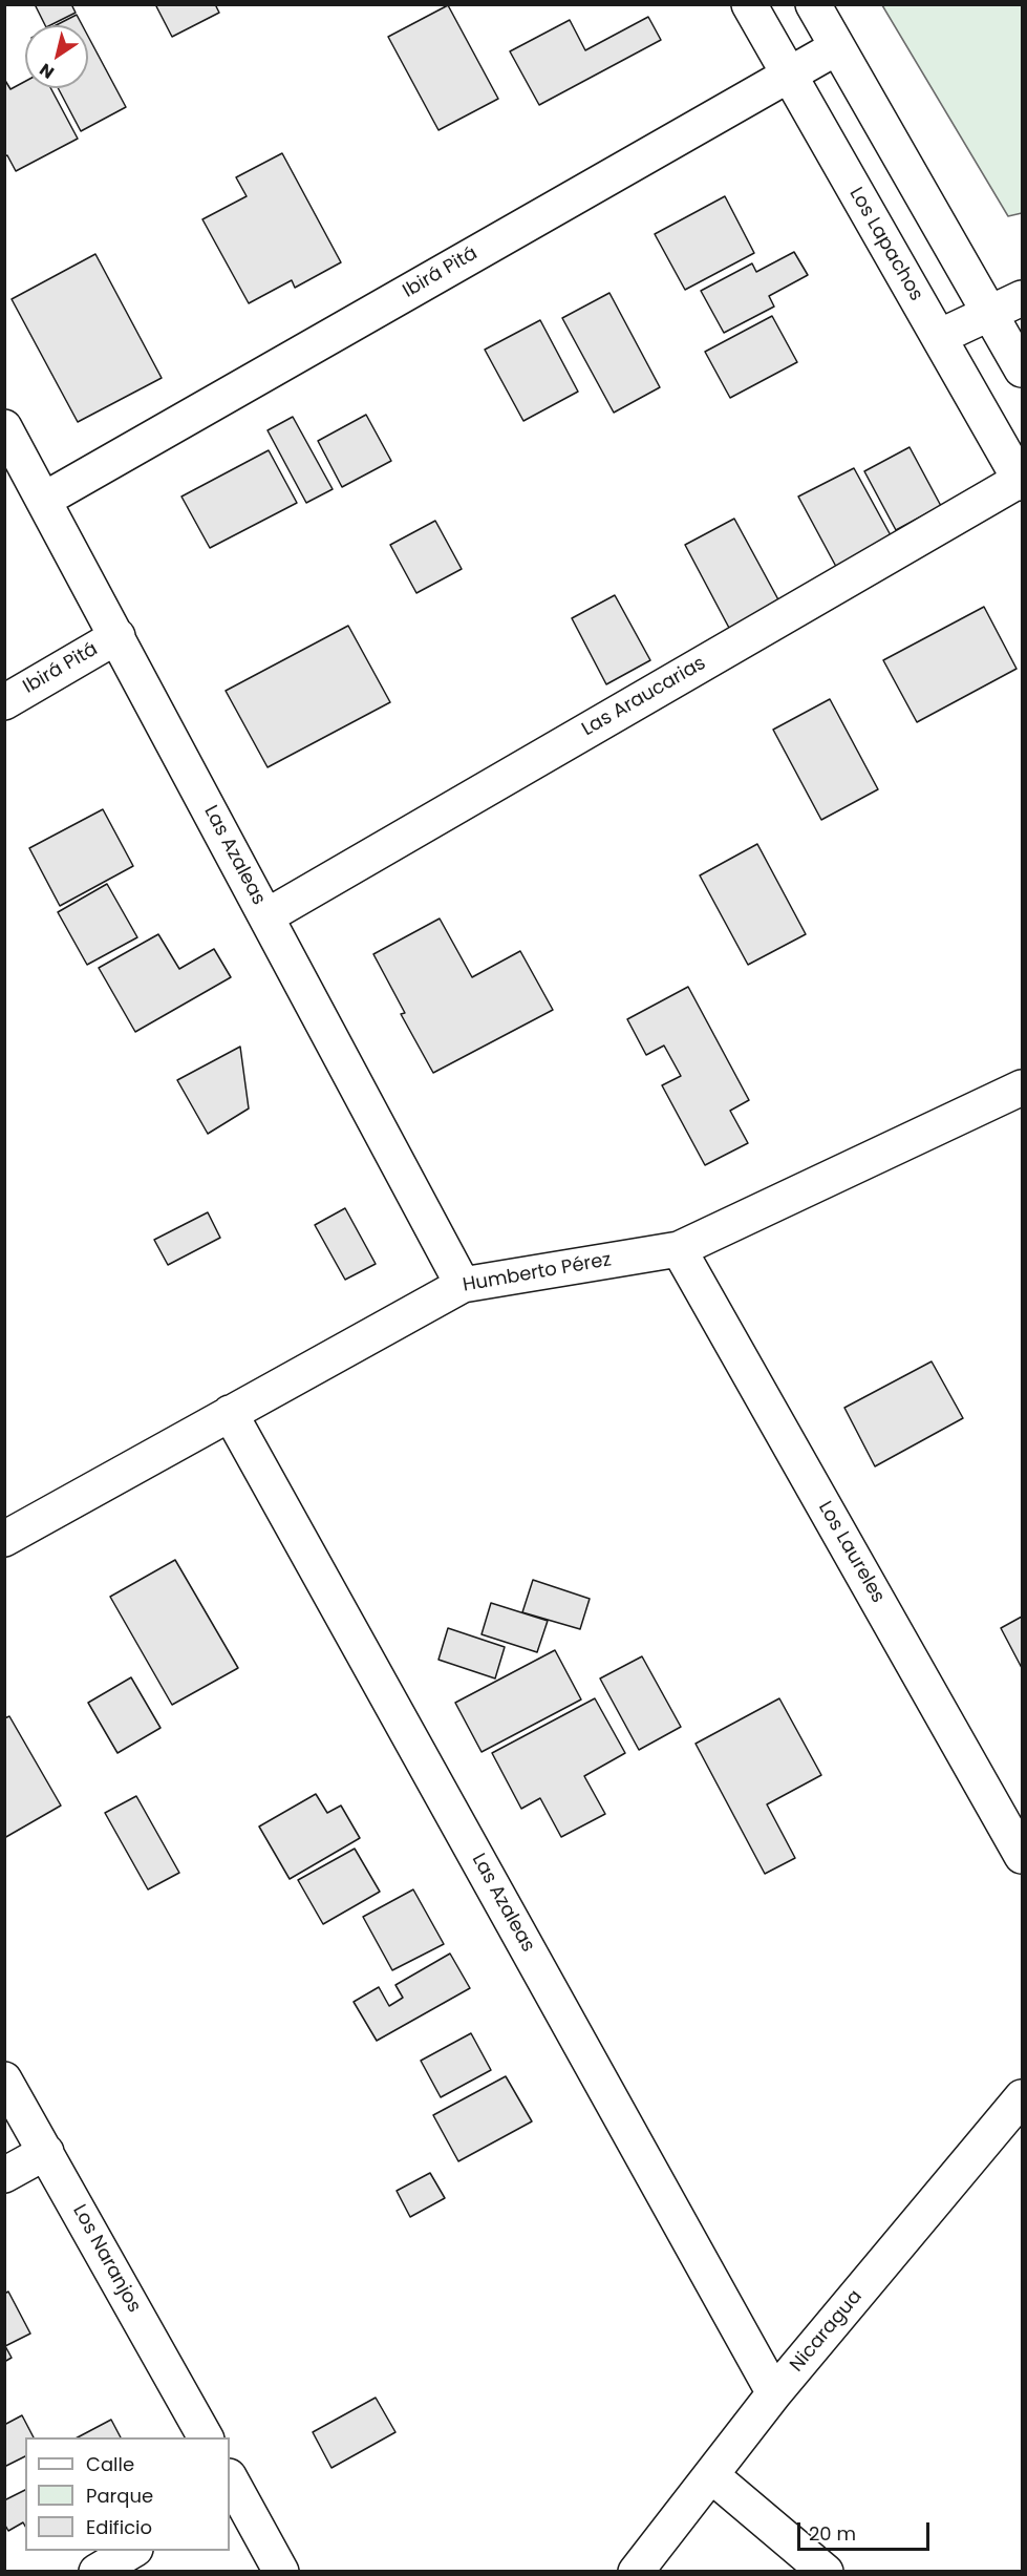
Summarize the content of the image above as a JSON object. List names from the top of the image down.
{
  "streets": {
    "street": [
      "Los Lapachos",
      "Ibirá Pitá",
      "Las Araucarias",
      "Las Azaleas",
      "Humberto Pérez",
      "Los Laureles",
      "Los Naranjos",
      "Nicaragua"
    ]
  },
  "crossings": [
    ["Los Lapachos", "Ibirá Pitá"],
    ["Los Lapachos", "Las Araucarias"],
    ["Ibirá Pitá", "Las Azaleas"],
    ["Las Araucarias", "Las Azaleas"],
    ["Las Azaleas", "Humberto Pérez"],
    ["Las Azaleas", "Nicaragua"],
    ["Humberto Pérez", "Los Laureles"]
  ],
  "legend": ["Calle", "Parque", "Edificio"],
  "scale_bar": "20 m",
  "north": "bottom left"
}
